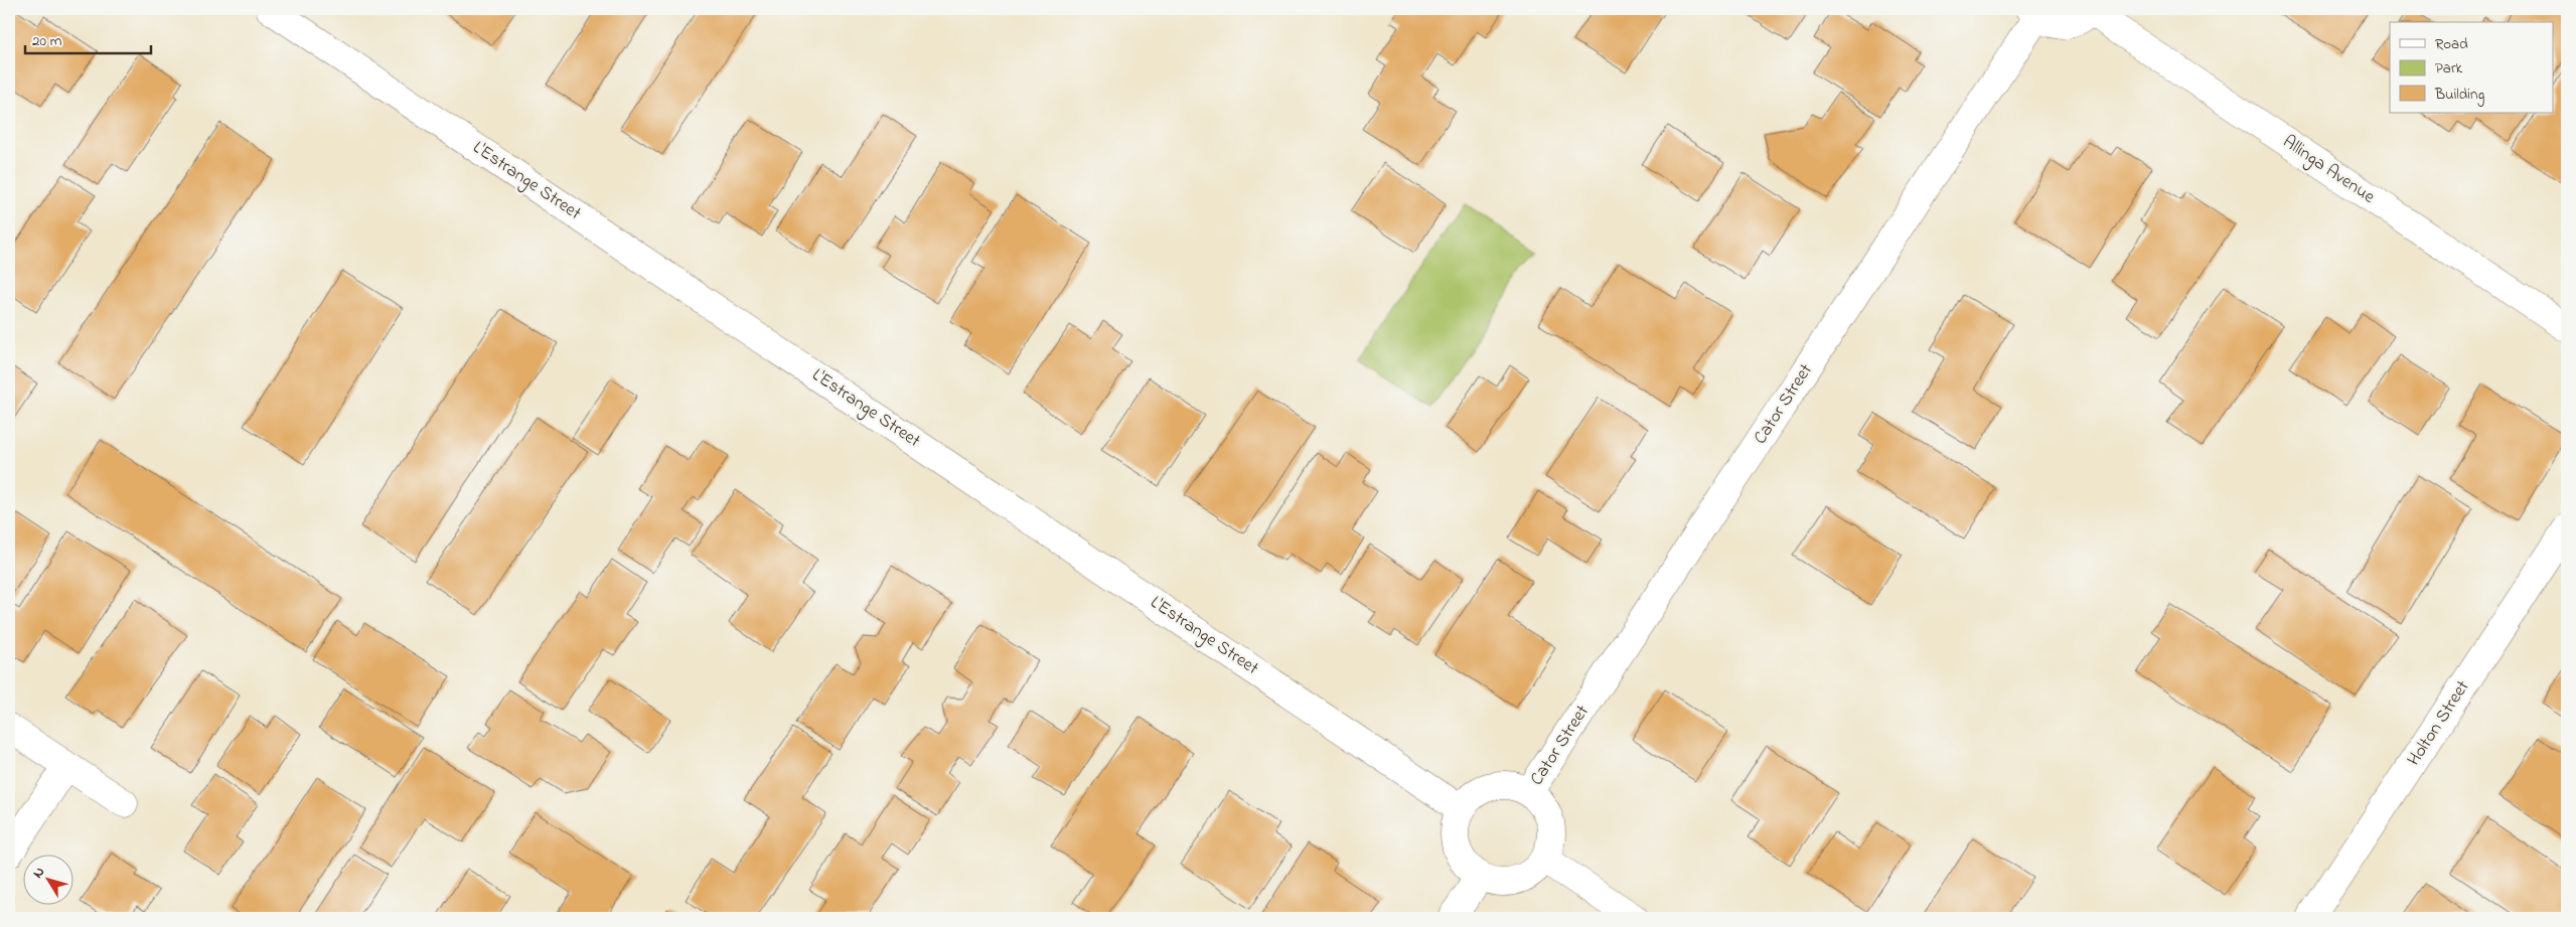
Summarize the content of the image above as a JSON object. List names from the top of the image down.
{
  "streets": {
    "street": [
      "Allinga Avenue",
      "L'Estrange Street",
      "Cator Street",
      "Holton Street"
    ]
  },
  "crossings": [
    ["L'Estrange Street", "Cator Street"]
  ],
  "legend": ["Road", "Park", "Building"],
  "scale_bar": "20 m",
  "north": "top left"
}
